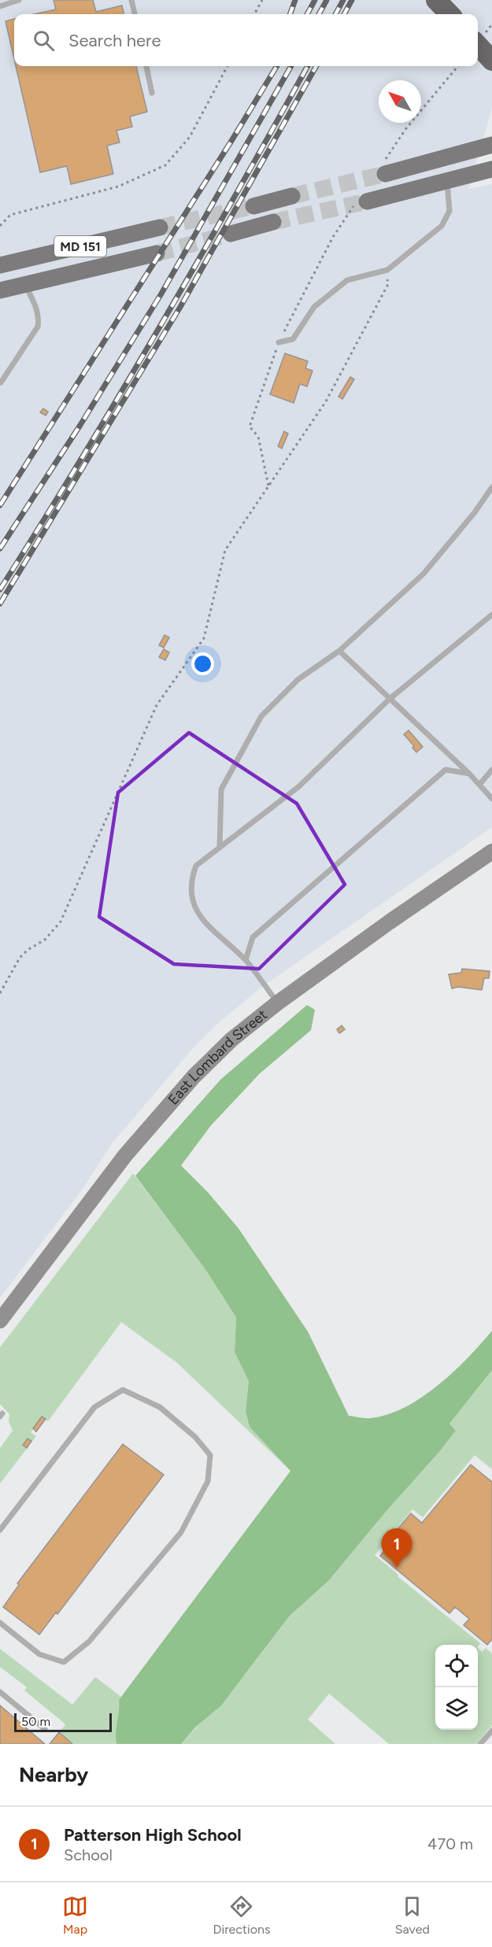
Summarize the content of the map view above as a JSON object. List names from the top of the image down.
{
  "streets": {
    "main road": ["MD 151", "East Lombard Street"]
  },
  "scale_bar": "50 m",
  "north": "top left",
  "page": {
    "search": "Search here",
    "pins": "1",
    "scale": "50 m",
    "heading": "Nearby",
    "list": [
      {
        "mark": "1",
        "name": "Patterson High School",
        "note": "School",
        "value": "470 m"
      }
    ],
    "nav": ["Map", "Directions", "Saved"]
  }
}
